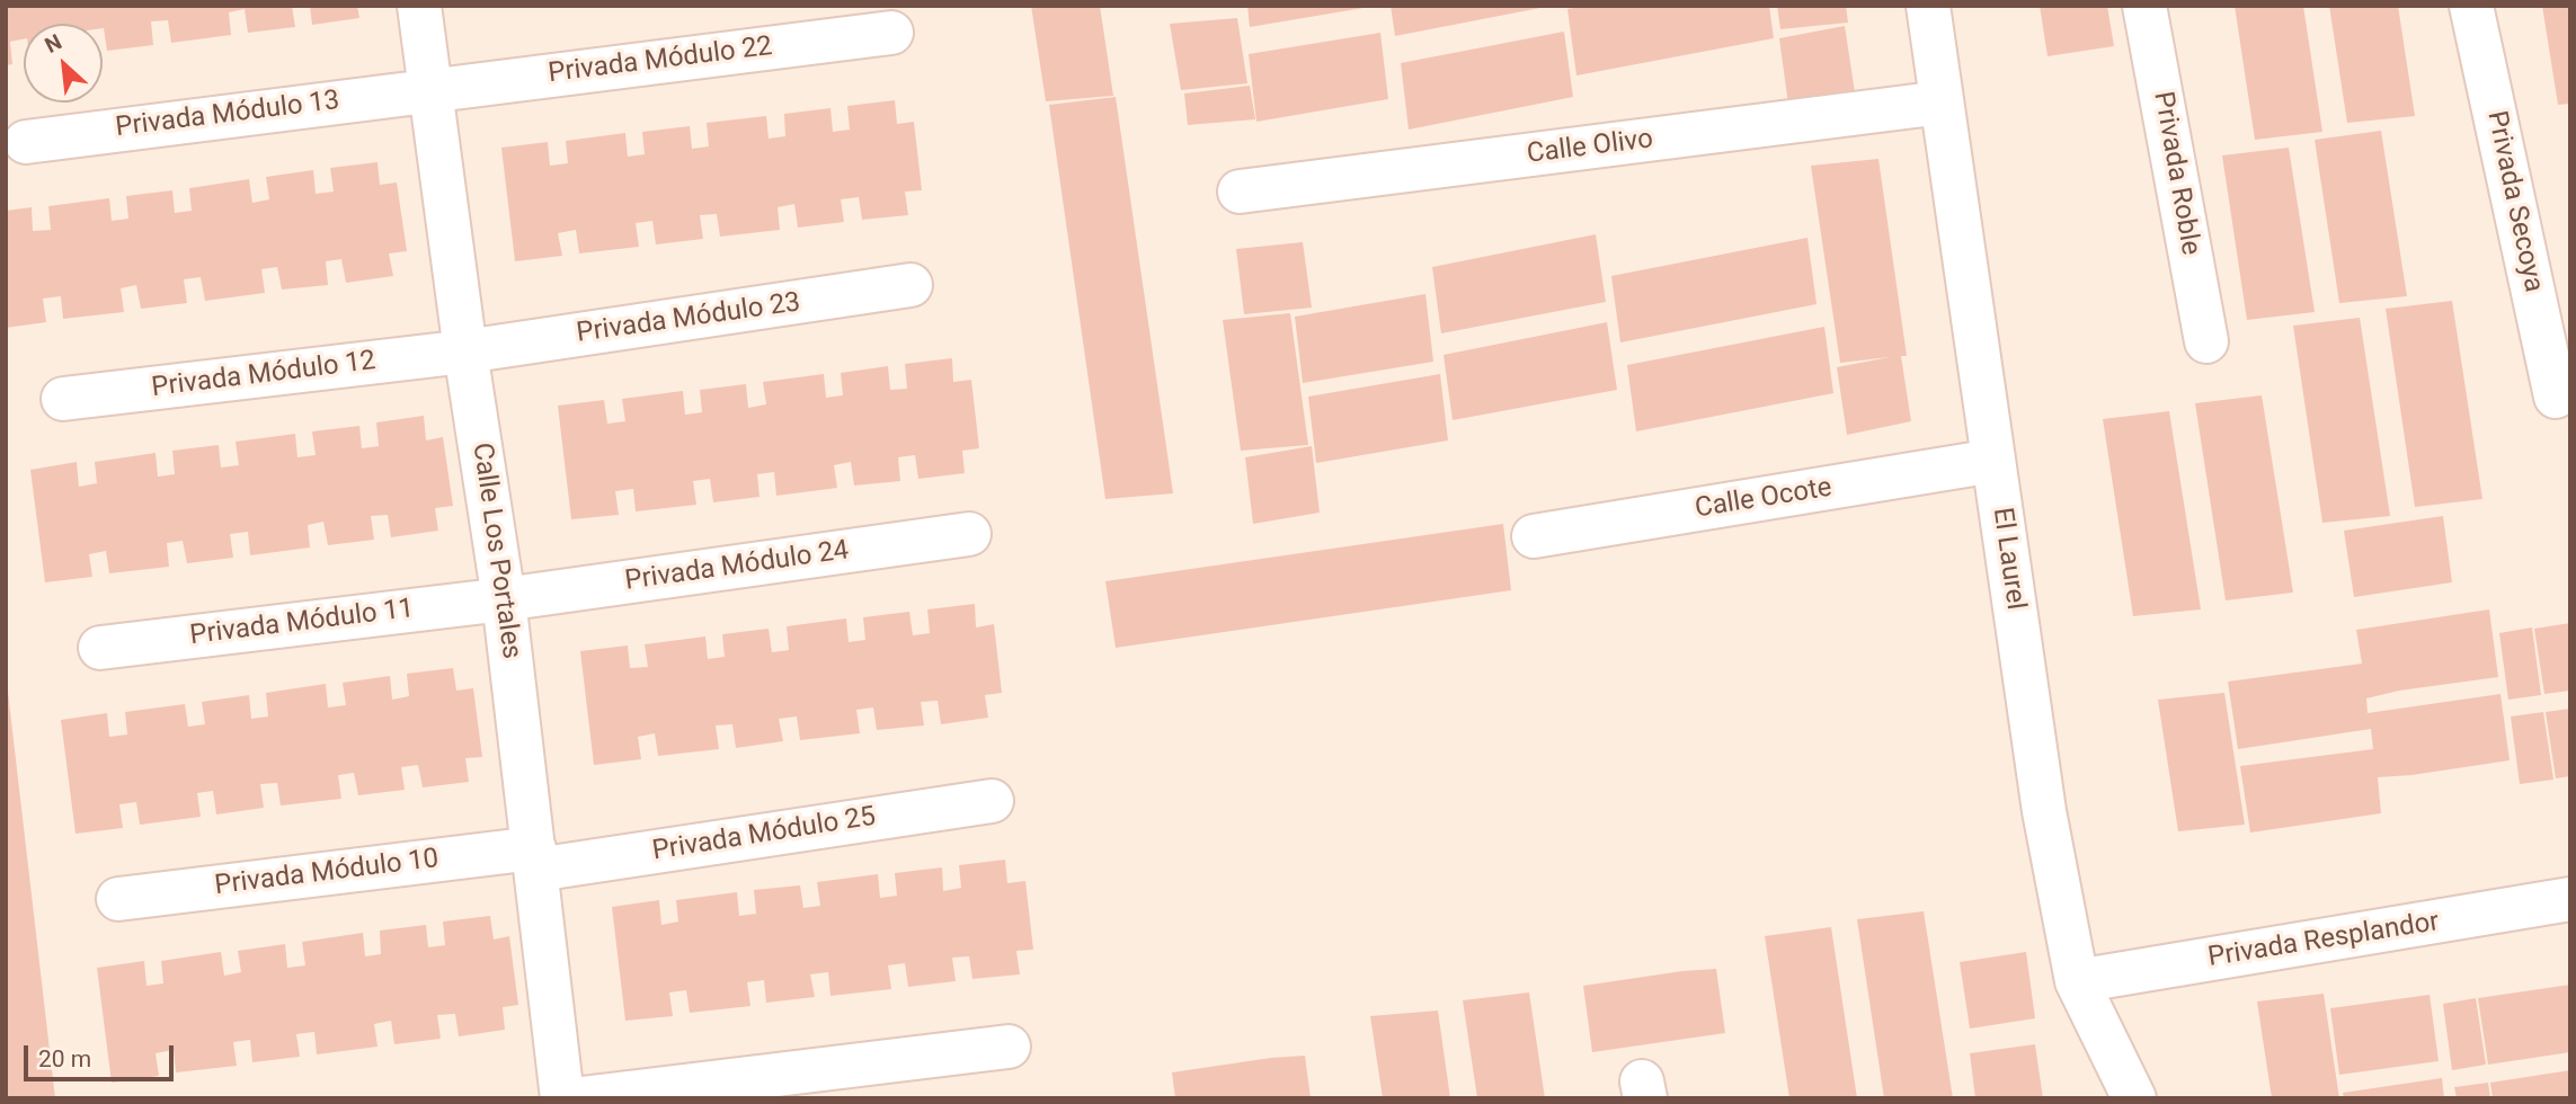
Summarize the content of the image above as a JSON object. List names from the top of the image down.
{
  "streets": {
    "street": [
      "Privada Módulo 22",
      "Privada Módulo 13",
      "Calle Olivo",
      "Privada Roble",
      "Privada Secoya",
      "Privada Módulo 23",
      "Privada Módulo 12",
      "Calle Ocote",
      "Calle Los Portales",
      "El Laurel",
      "Privada Módulo 24",
      "Privada Módulo 11",
      "Privada Módulo 25",
      "Privada Módulo 10",
      "Privada Resplandor"
    ]
  },
  "crossings": [
    ["Privada Módulo 22", "Privada Módulo 13"],
    ["Privada Módulo 22", "Calle Los Portales"],
    ["Privada Módulo 13", "Calle Los Portales"],
    ["Calle Olivo", "El Laurel"],
    ["Privada Módulo 23", "Privada Módulo 12"],
    ["Privada Módulo 23", "Calle Los Portales"],
    ["Privada Módulo 12", "Calle Los Portales"],
    ["Calle Ocote", "El Laurel"],
    ["Calle Los Portales", "Privada Módulo 24"],
    ["Calle Los Portales", "Privada Módulo 11"],
    ["Calle Los Portales", "Privada Módulo 25"],
    ["Calle Los Portales", "Privada Módulo 10"],
    ["El Laurel", "Privada Resplandor"],
    ["Privada Módulo 24", "Privada Módulo 11"],
    ["Privada Módulo 25", "Privada Módulo 10"]
  ],
  "scale_bar": "20 m",
  "north": "top left"
}
